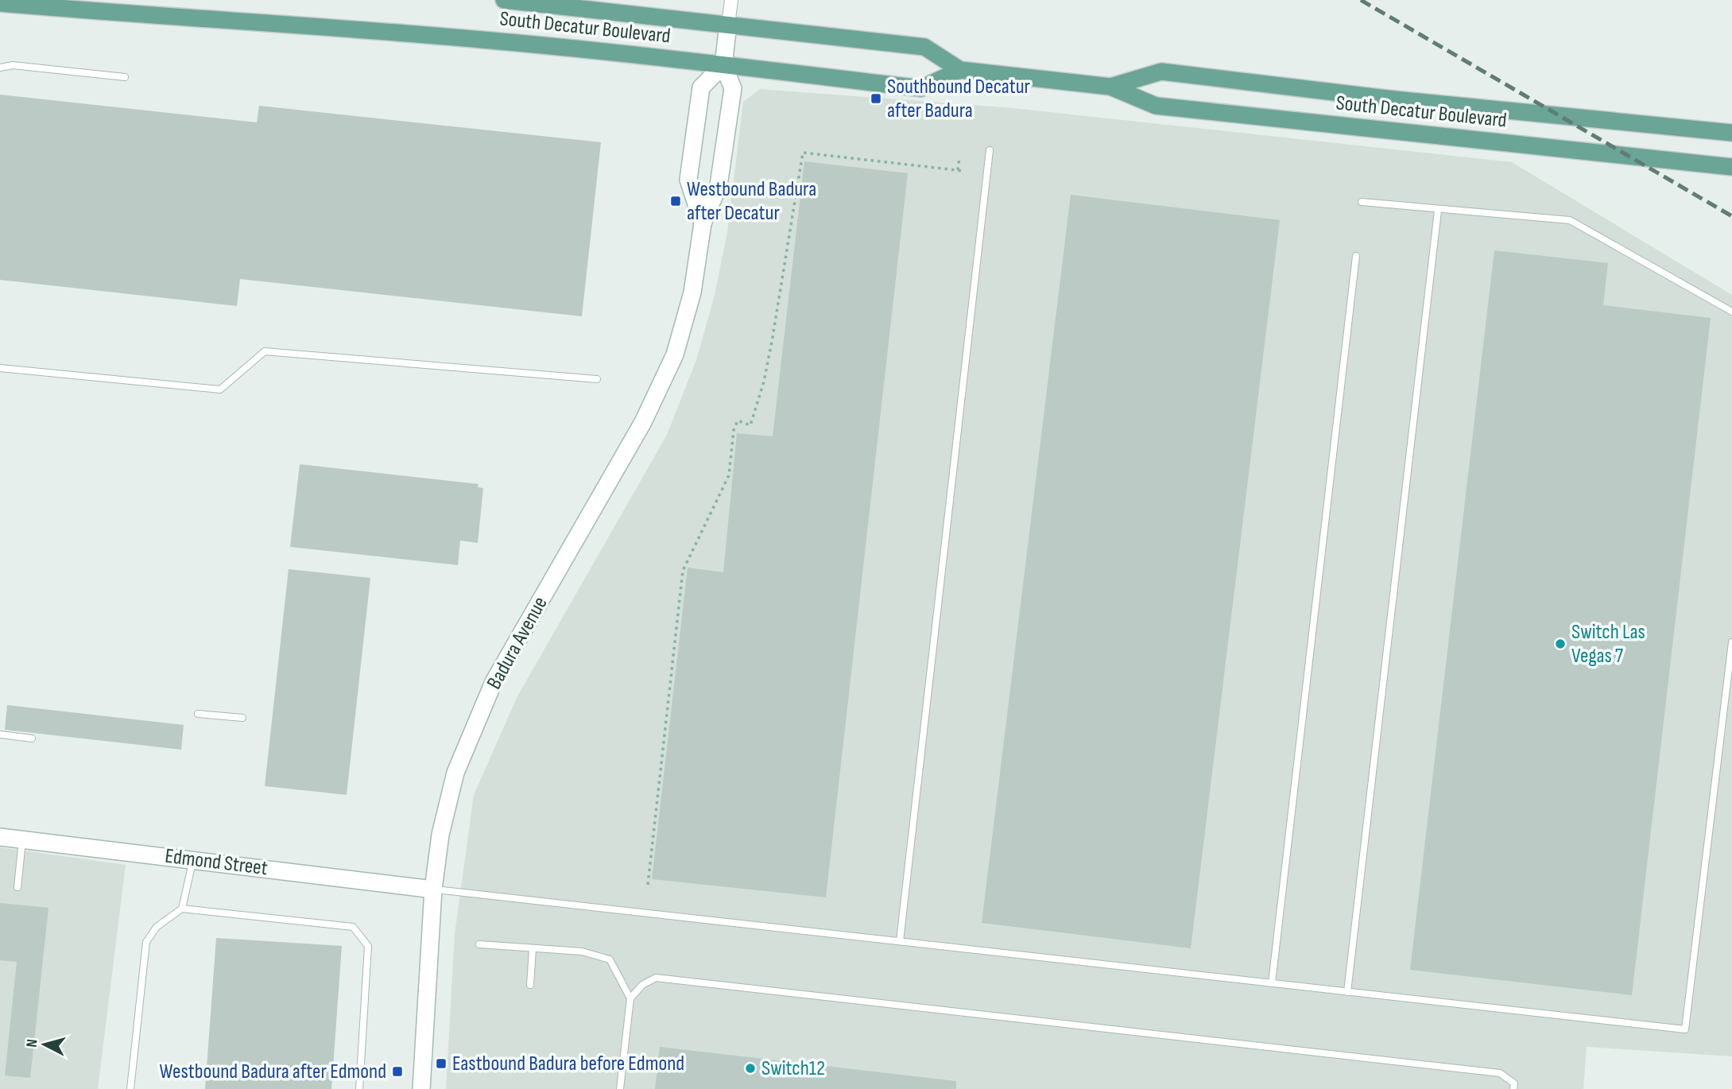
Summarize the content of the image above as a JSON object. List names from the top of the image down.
{
  "streets": {
    "main road": ["South Decatur Boulevard", "Badura Avenue", "Edmond Street"]
  },
  "crossings": [
    ["South Decatur Boulevard", "Badura Avenue"],
    ["Badura Avenue", "Edmond Street"]
  ],
  "places": {
    "transit": [
      "Southbound Decatur after Badura",
      "Westbound Badura after Decatur",
      "Eastbound Badura before Edmond",
      "Westbound Badura after Edmond"
    ],
    "other": ["Switch Las Vegas 7", "Switch12"]
  },
  "north": "left"
}
